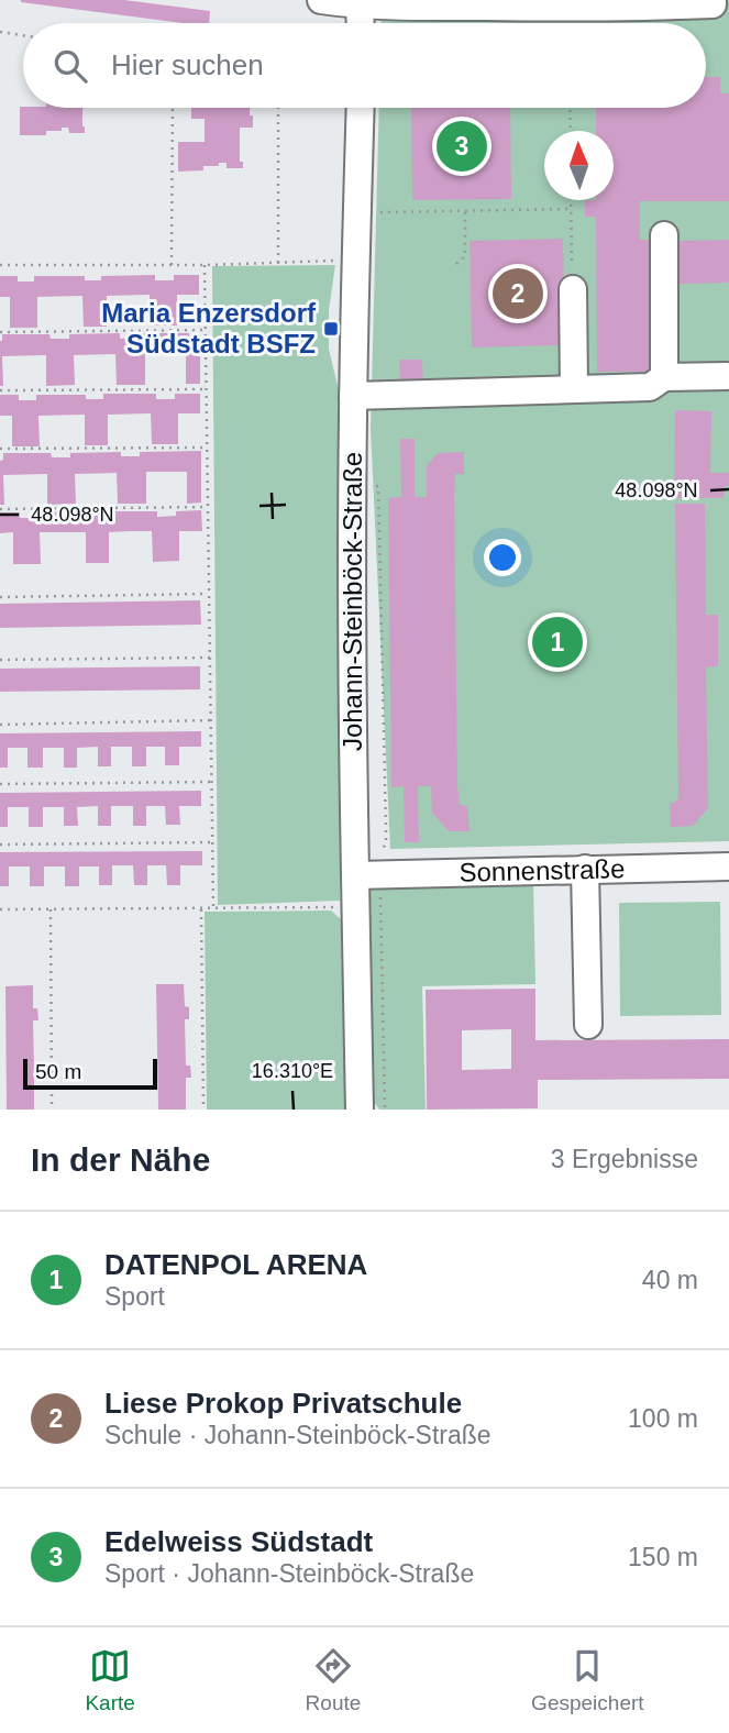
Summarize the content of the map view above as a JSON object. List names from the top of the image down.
{
  "streets": {
    "street": ["Johann-Steinböck-Straße", "Sonnenstraße"]
  },
  "crossings": [
    ["Johann-Steinböck-Straße", "Sonnenstraße"]
  ],
  "places": {
    "transit": ["Maria Enzersdorf Südstadt BSFZ"]
  },
  "scale_bar": "50 m",
  "north": "top",
  "page": {
    "search": "Hier suchen",
    "pins": ["3", "2", "1"],
    "scale": "50 m",
    "heading": ["In der Nähe", "3 Ergebnisse"],
    "list": [
      {
        "mark": "1",
        "name": "DATENPOL ARENA",
        "note": "Sport",
        "value": "40 m"
      },
      {
        "mark": "2",
        "name": "Liese Prokop Privatschule",
        "note": "Schule · Johann-Steinböck-Straße",
        "value": "100 m"
      },
      {
        "mark": "3",
        "name": "Edelweiss Südstadt",
        "note": "Sport · Johann-Steinböck-Straße",
        "value": "150 m"
      }
    ],
    "nav": ["Karte", "Route", "Gespeichert"]
  },
  "coordinates": ["48.098°N", "16.310°E"]
}
